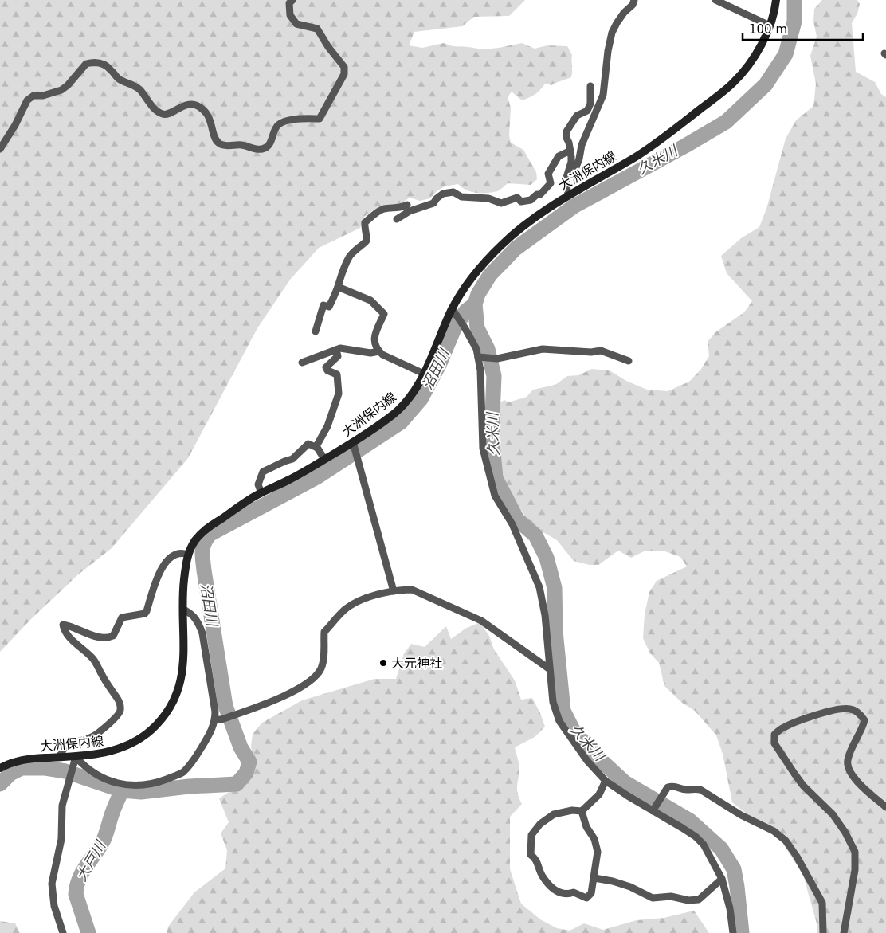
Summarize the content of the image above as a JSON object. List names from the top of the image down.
{
  "streets": {
    "main road": ["大洲保内線"]
  },
  "water": ["久米川", "沼田川", "大戸川"],
  "places": ["大元神社"],
  "scale_bar": "100 m"
}
